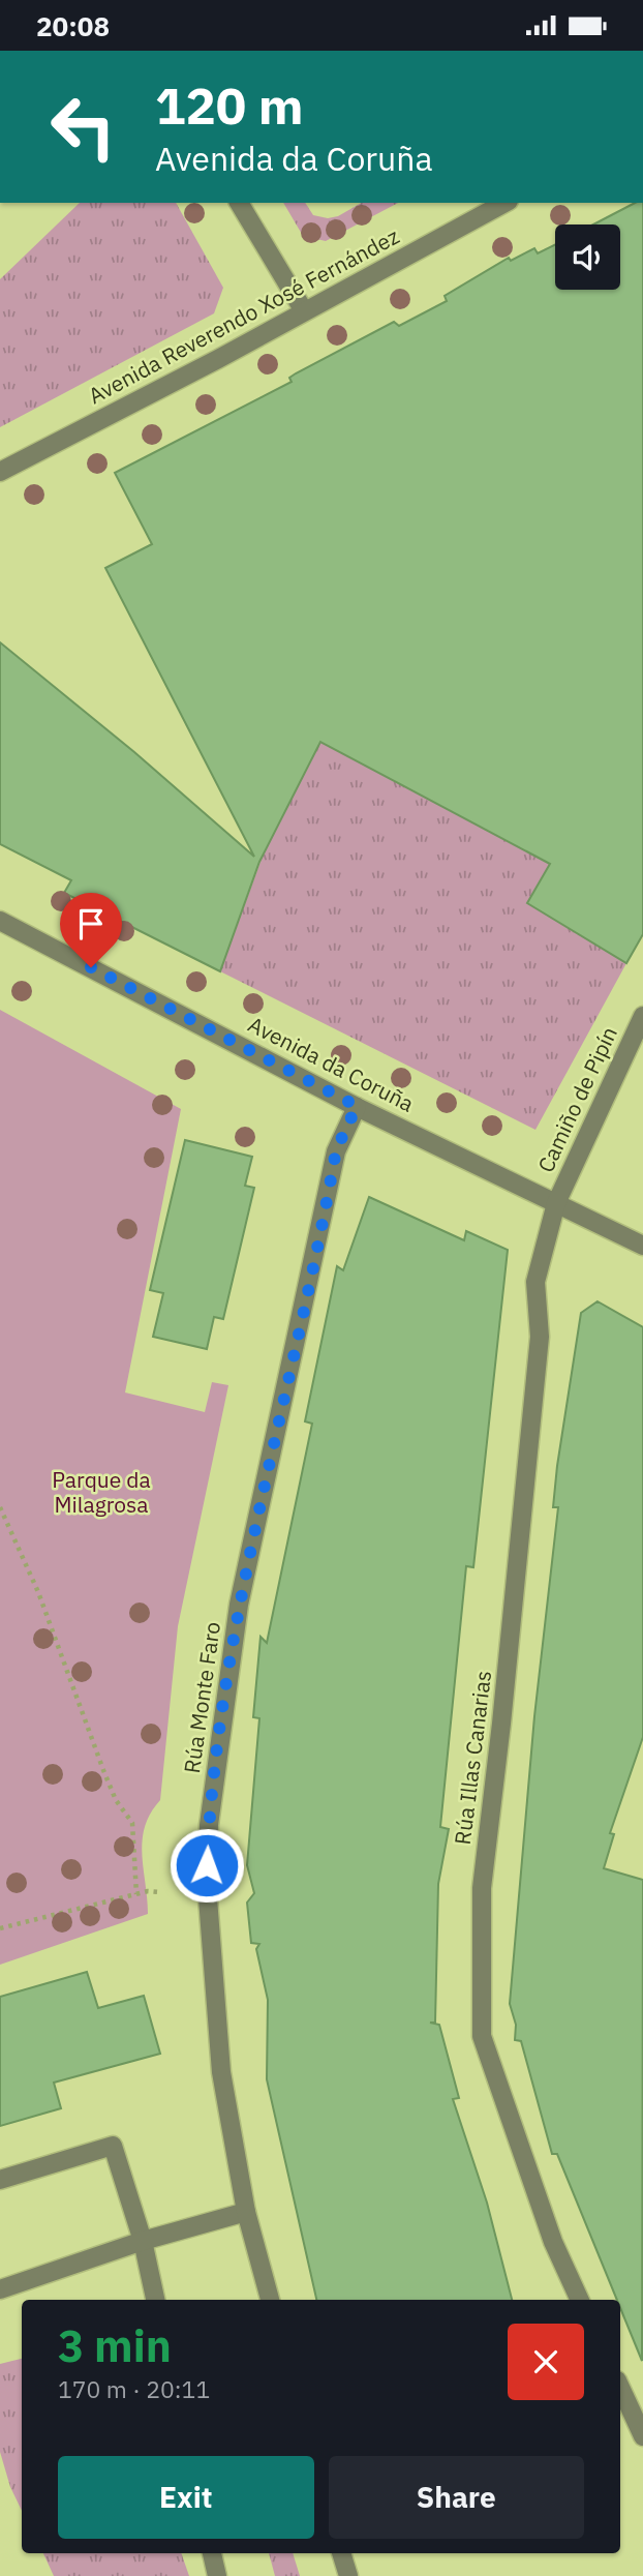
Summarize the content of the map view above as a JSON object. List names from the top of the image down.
{
  "streets": {
    "street": [
      "Avenida Reverendo Xosé Fernández",
      "Avenida da Coruña",
      "Camiño de Pipín",
      "Rúa Monte Faro",
      "Rúa Illas Canarias"
    ]
  },
  "crossings": [
    ["Avenida da Coruña", "Camiño de Pipín"],
    ["Avenida da Coruña", "Rúa Monte Faro"],
    ["Avenida da Coruña", "Rúa Illas Canarias"],
    ["Camiño de Pipín", "Rúa Illas Canarias"]
  ],
  "parks": ["Parque da Milagrosa"],
  "page": {
    "status": "20:08",
    "turn": ["120 m", "Avenida da Coruña"],
    "heading": ["3 min", "170 m · 20:11"],
    "buttons": ["Exit", "Share"]
  }
}
